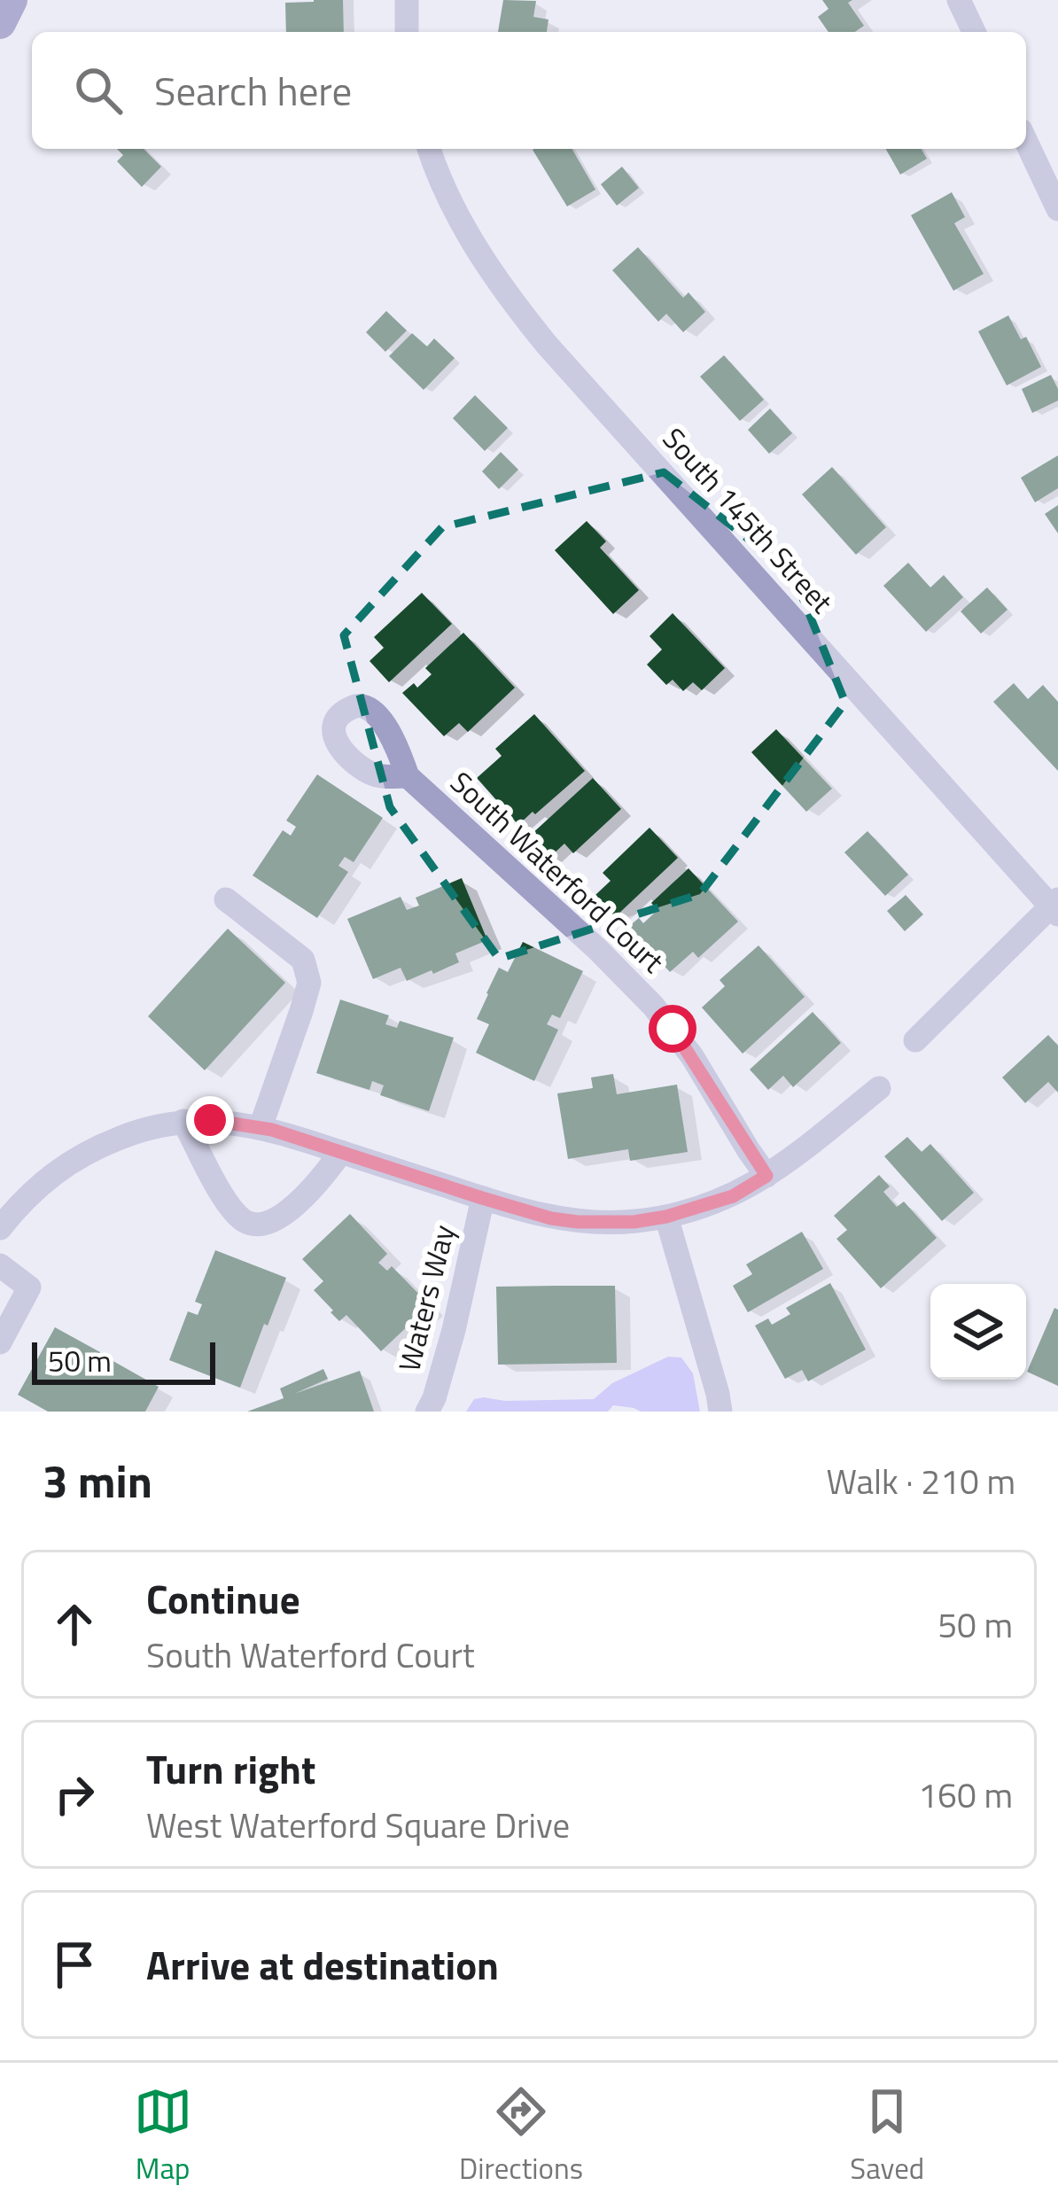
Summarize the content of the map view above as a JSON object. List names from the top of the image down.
{
  "streets": {
    "street": ["South 145th Street", "South Waterford Court", "Waters Way"]
  },
  "scale_bar": "50 m",
  "page": {
    "search": "Search here",
    "scale": "50 m",
    "heading": ["3 min", "Walk · 210 m"],
    "list": [
      ["Continue", "South Waterford Court", "50 m"],
      ["Turn right", "West Waterford Square Drive", "160 m"],
      "Arrive at destination"
    ],
    "nav": ["Map", "Directions", "Saved"]
  }
}
